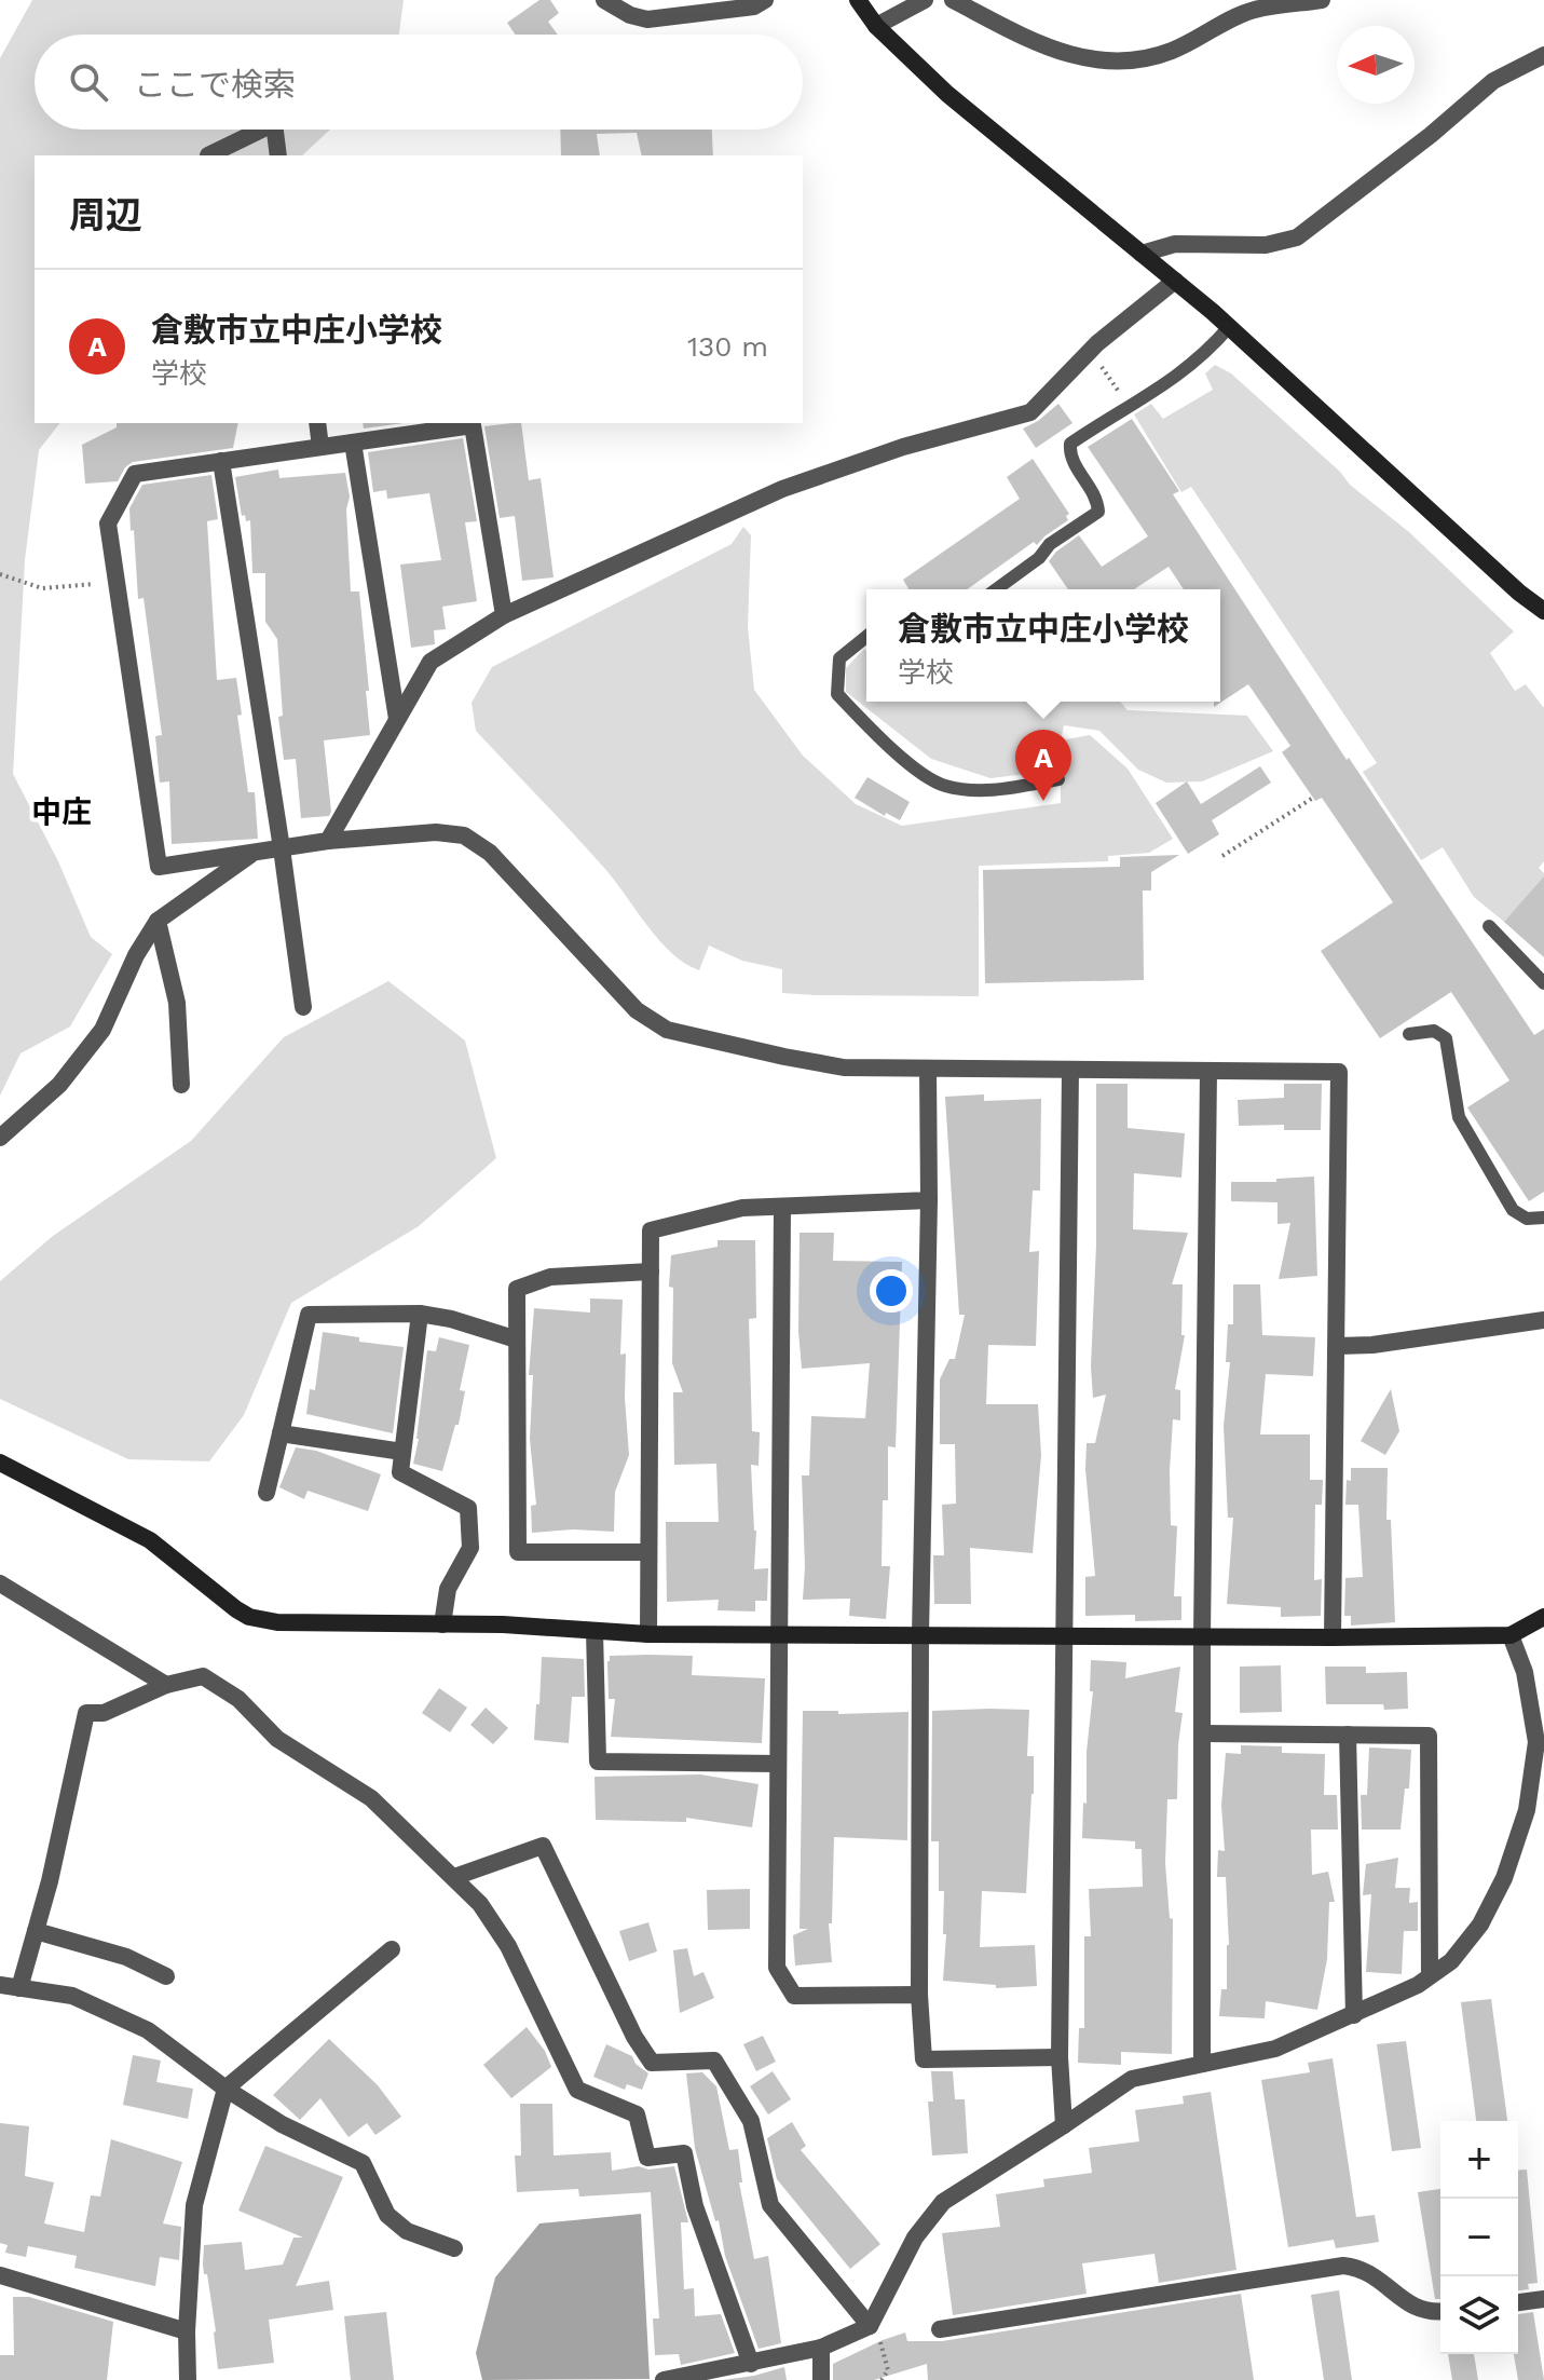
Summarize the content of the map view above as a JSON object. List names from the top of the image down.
{
  "districts": ["中庄"],
  "north": "left",
  "page": {
    "search": "ここで検索",
    "heading": "周辺",
    "list": [
      {
        "mark": "A",
        "name": "倉敷市立中庄小学校",
        "note": "学校",
        "value": "130 m"
      }
    ],
    "popup": ["倉敷市立中庄小学校", "学校"],
    "pins": "A",
    "map_buttons": ["+", "−"]
  }
}
